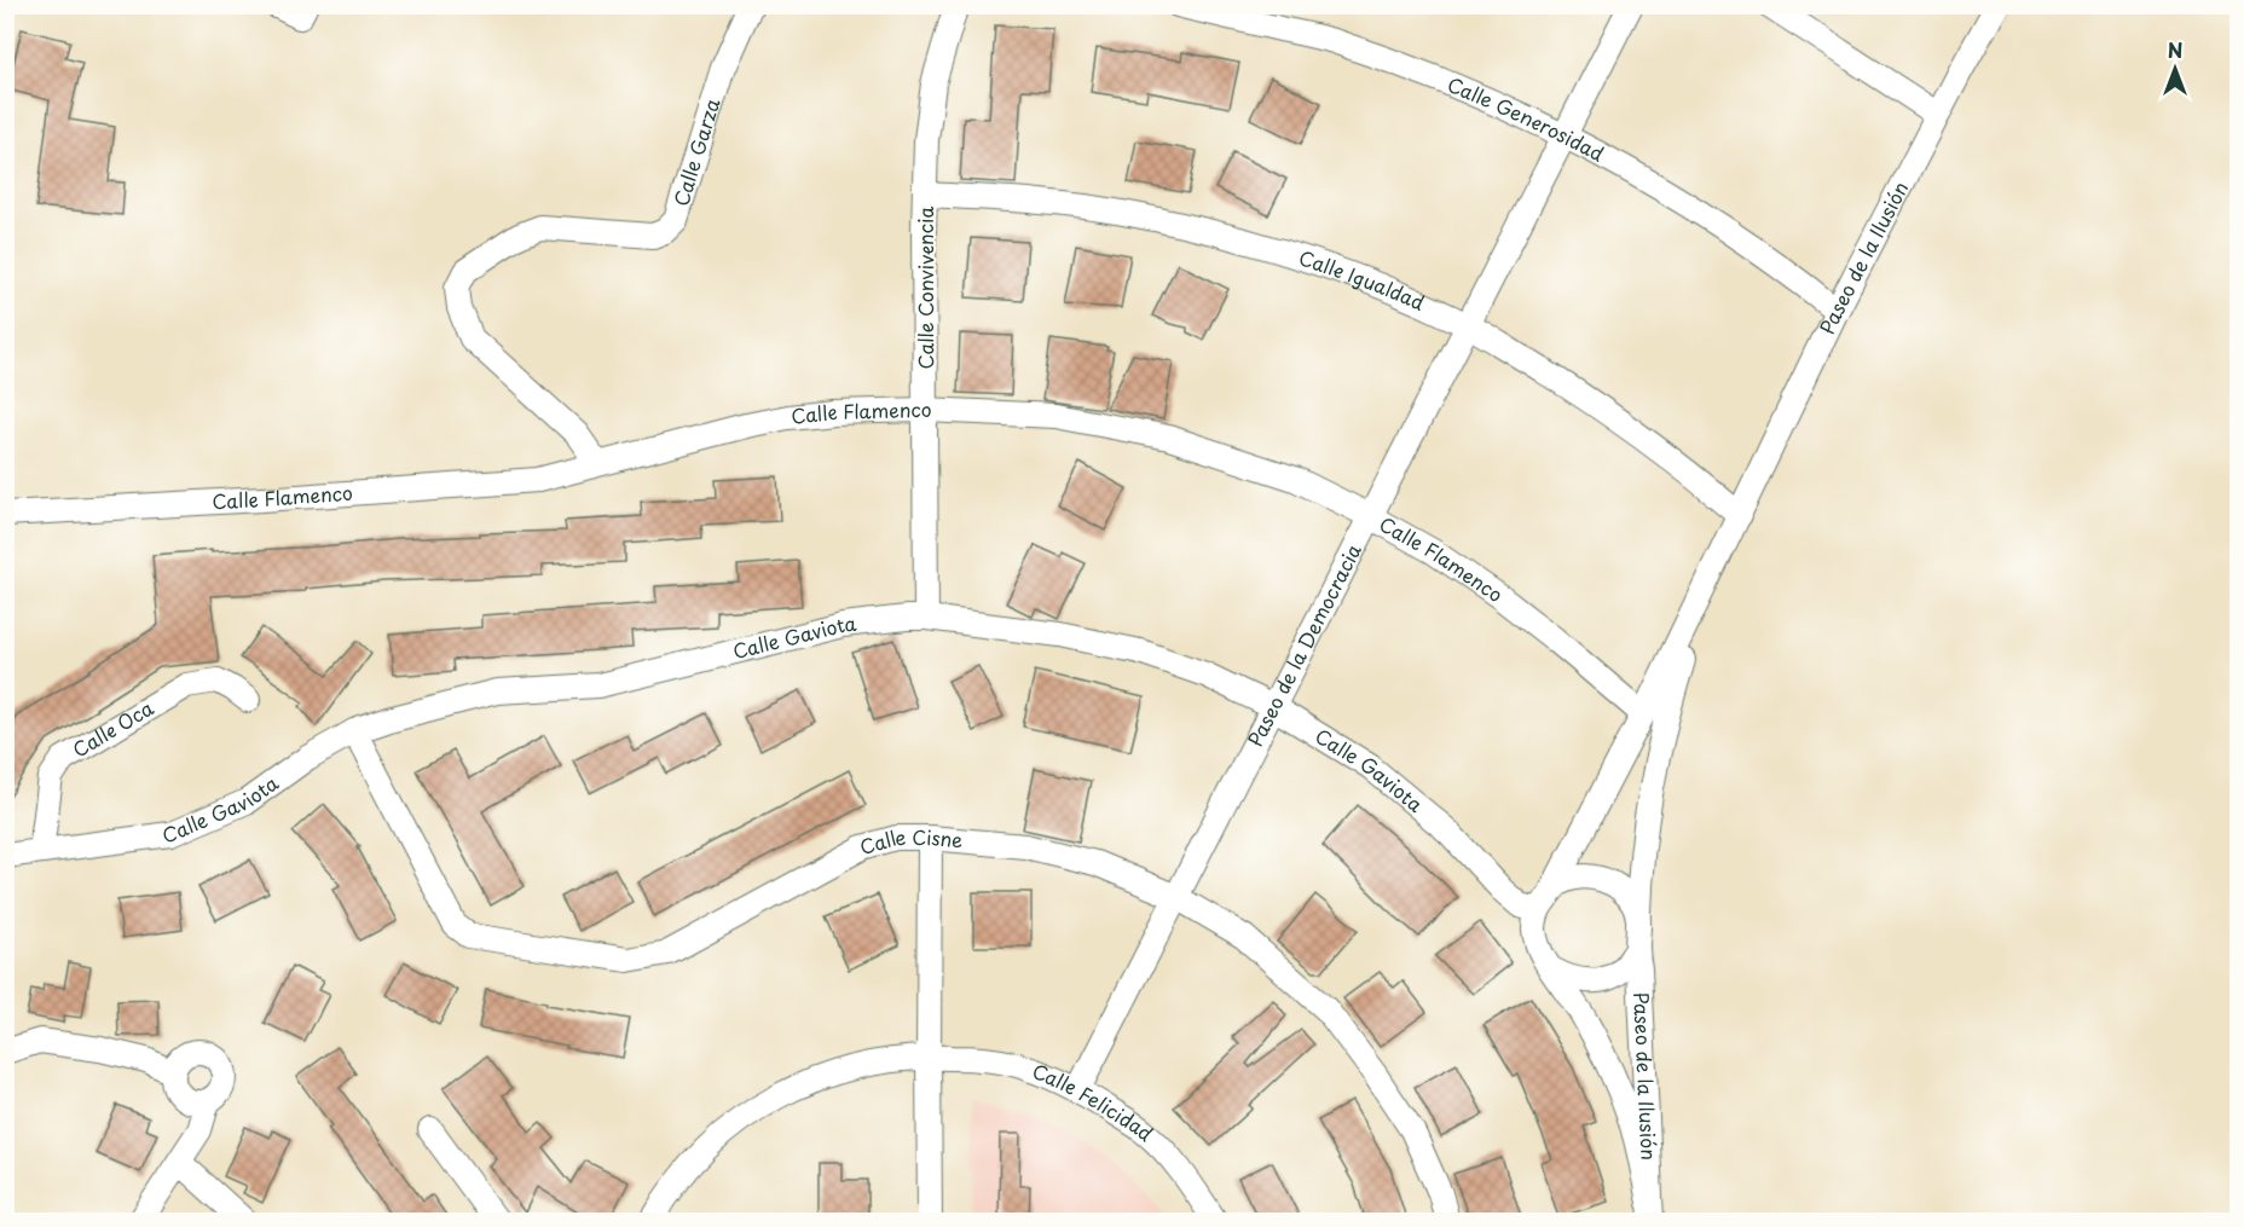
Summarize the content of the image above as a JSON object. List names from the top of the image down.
{
  "streets": {
    "street": [
      "Calle Generosidad",
      "Calle Garza",
      "Paseo de la Ilusión",
      "Calle Igualdad",
      "Calle Convivencia",
      "Calle Flamenco",
      "Calle Gaviota",
      "Paseo de la Democracia",
      "Calle Oca",
      "Calle Cisne",
      "Calle Felicidad"
    ]
  },
  "crossings": [
    ["Calle Generosidad", "Paseo de la Ilusión"],
    ["Calle Generosidad", "Paseo de la Democracia"],
    ["Calle Garza", "Calle Flamenco"],
    ["Paseo de la Ilusión", "Calle Igualdad"],
    ["Paseo de la Ilusión", "Calle Flamenco"],
    ["Paseo de la Ilusión", "Calle Gaviota"],
    ["Calle Igualdad", "Calle Convivencia"],
    ["Calle Igualdad", "Paseo de la Democracia"],
    ["Calle Convivencia", "Calle Flamenco"],
    ["Calle Convivencia", "Calle Gaviota"],
    ["Calle Flamenco", "Paseo de la Democracia"],
    ["Calle Gaviota", "Paseo de la Democracia"],
    ["Calle Gaviota", "Calle Oca"],
    ["Calle Gaviota", "Calle Cisne"],
    ["Paseo de la Democracia", "Calle Cisne"],
    ["Paseo de la Democracia", "Calle Felicidad"]
  ],
  "north": "top"
}
